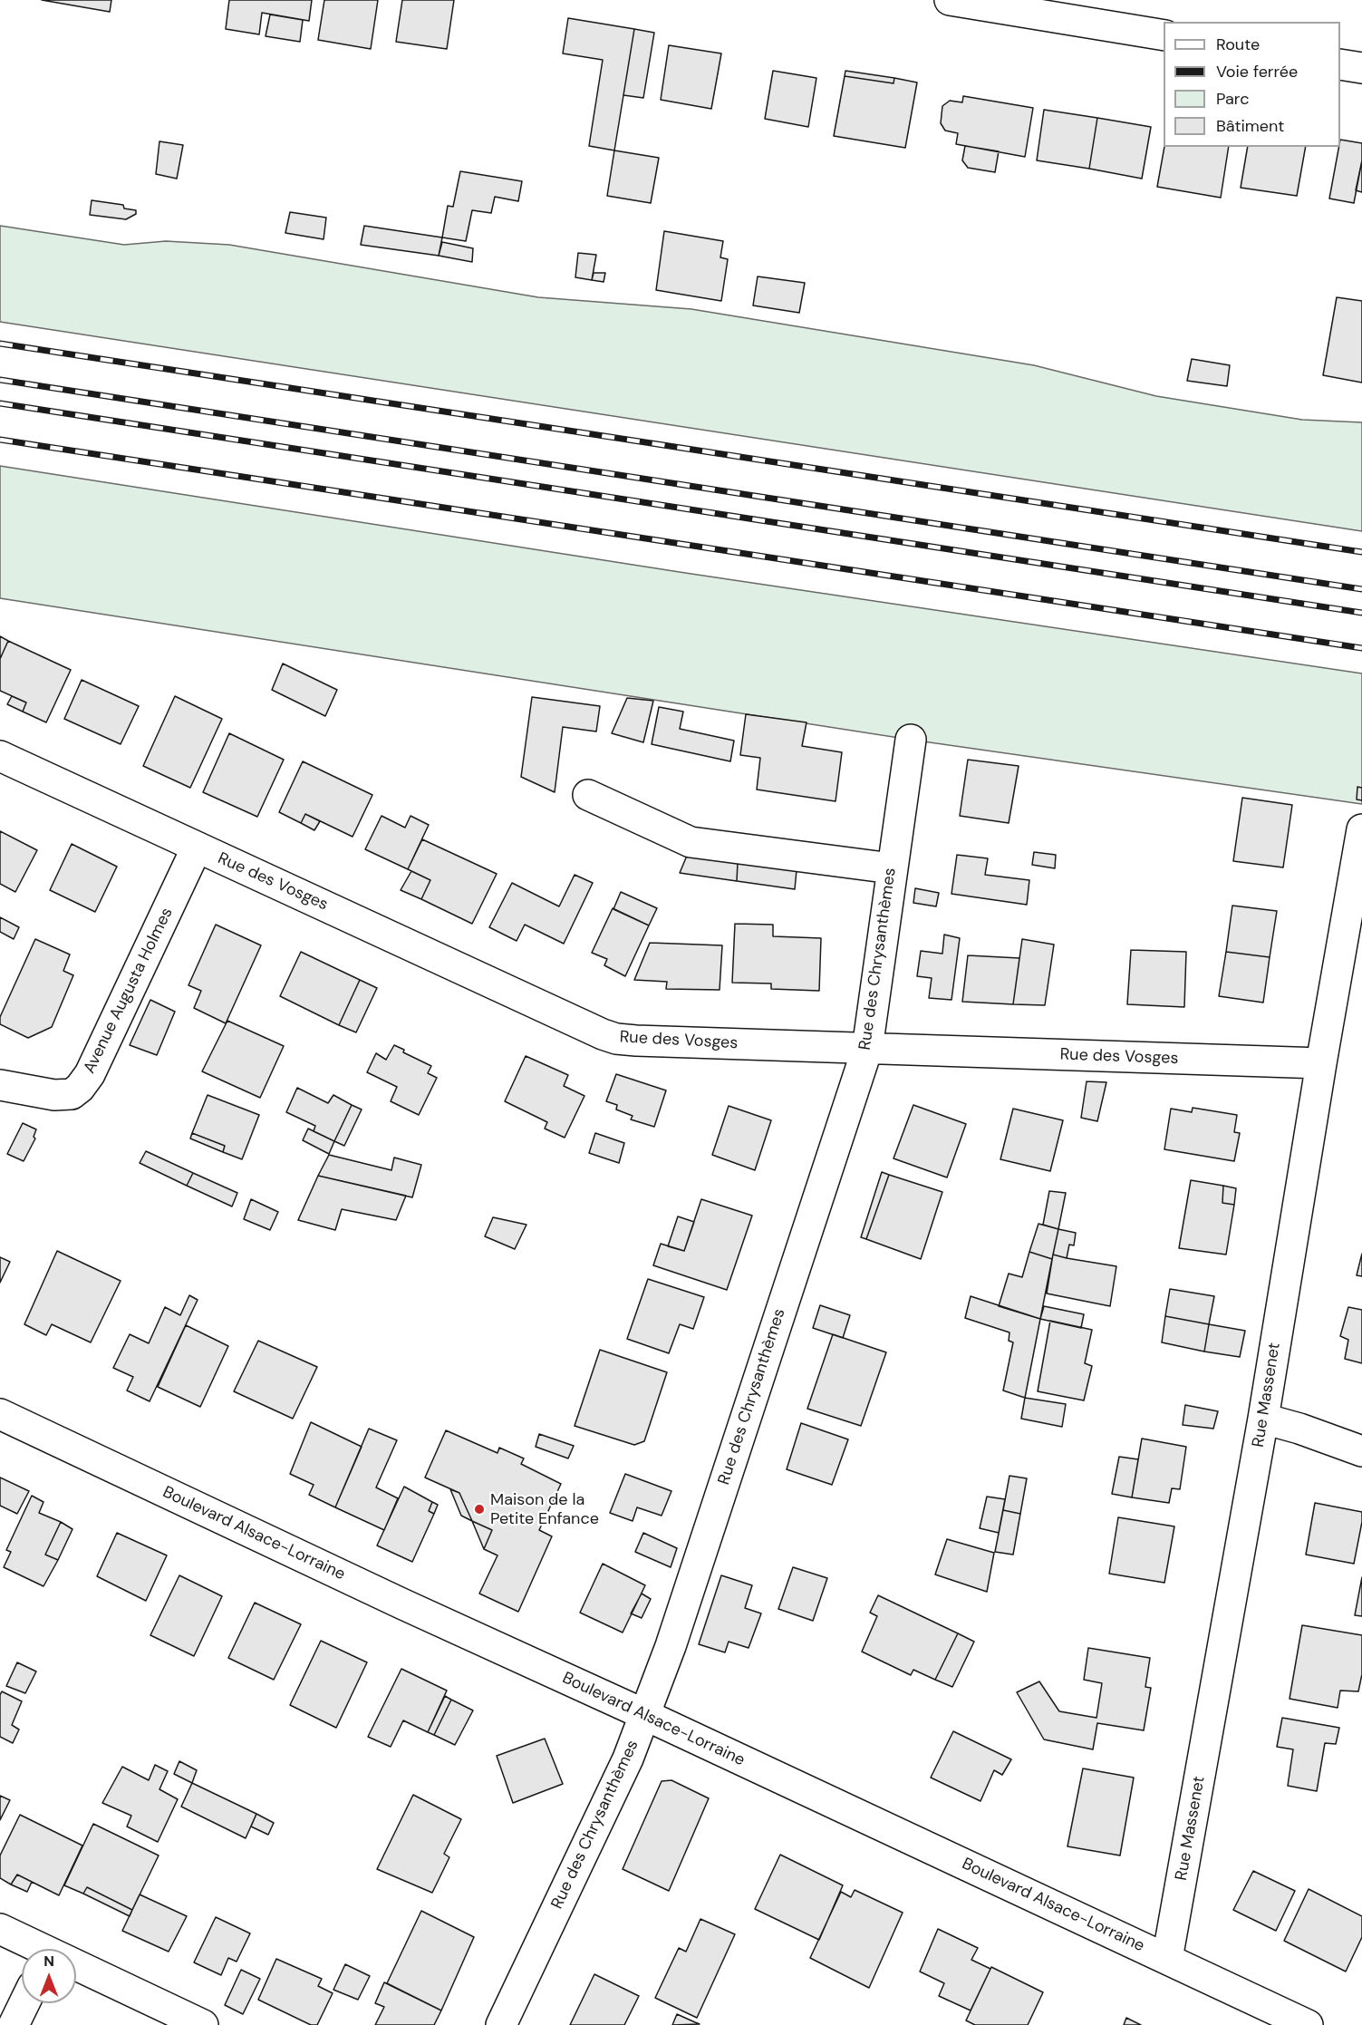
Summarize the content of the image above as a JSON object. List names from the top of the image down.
{
  "streets": {
    "street": [
      "Rue des Vosges",
      "Rue des Chrysanthèmes",
      "Avenue Augusta Holmes",
      "Rue Massenet",
      "Boulevard Alsace-Lorraine"
    ]
  },
  "crossings": [
    ["Rue des Vosges", "Rue des Chrysanthèmes"],
    ["Rue des Vosges", "Avenue Augusta Holmes"],
    ["Rue des Vosges", "Rue Massenet"],
    ["Rue des Chrysanthèmes", "Boulevard Alsace-Lorraine"],
    ["Rue Massenet", "Boulevard Alsace-Lorraine"]
  ],
  "places": ["Maison de la Petite Enfance"],
  "legend": [
    "Route",
    "Voie ferrée",
    "Parc",
    "Bâtiment"
  ],
  "north": "top"
}
